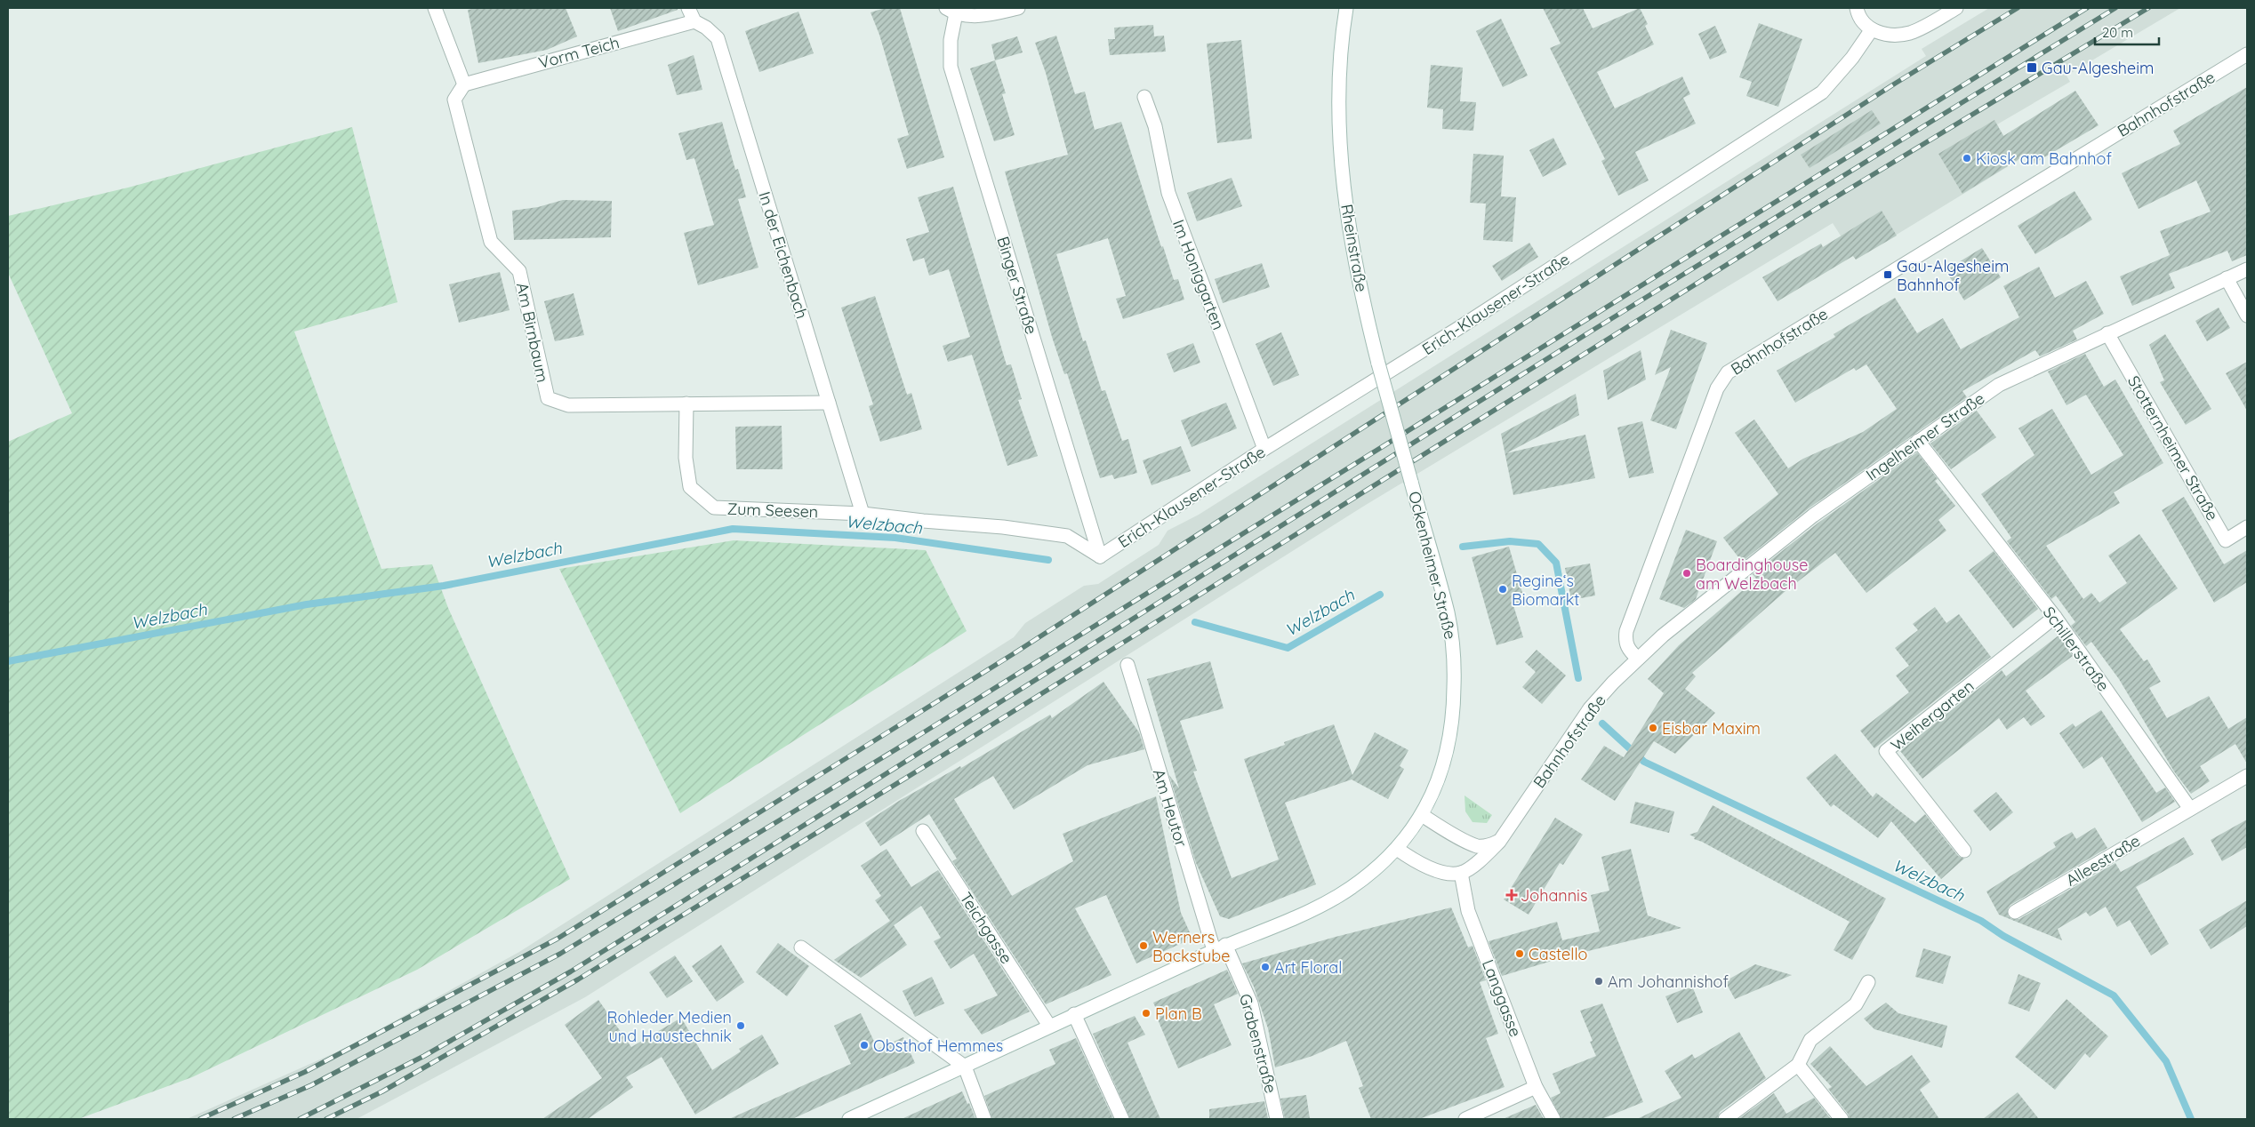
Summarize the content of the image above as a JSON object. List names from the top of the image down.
{
  "streets": {
    "street": [
      "Vorm Teich",
      "Bahnhofstraße",
      "Rheinstraße",
      "In der Eichenbach",
      "Im Honiggarten",
      "Binger Straße",
      "Erich-Klausener-Straße",
      "Am Birnbaum",
      "Ingelheimer Straße",
      "Stotternheimer Straße",
      "Zum Seesen",
      "Ockenheimer Straße",
      "Schillerstraße",
      "Weihergarten",
      "Am Heutor",
      "Alleestraße",
      "Teichgasse",
      "Langgasse",
      "Grabenstraße"
    ]
  },
  "crossings": [
    ["Vorm Teich", "In der Eichenbach"],
    ["Vorm Teich", "Am Birnbaum"],
    ["Bahnhofstraße", "Ingelheimer Straße"],
    ["Bahnhofstraße", "Langgasse"],
    ["Rheinstraße", "Ockenheimer Straße"],
    ["In der Eichenbach", "Am Birnbaum"],
    ["In der Eichenbach", "Zum Seesen"],
    ["Im Honiggarten", "Erich-Klausener-Straße"],
    ["Binger Straße", "Erich-Klausener-Straße"],
    ["Binger Straße", "Zum Seesen"],
    ["Erich-Klausener-Straße", "Zum Seesen"],
    ["Am Birnbaum", "Zum Seesen"],
    ["Ingelheimer Straße", "Stotternheimer Straße"],
    ["Ingelheimer Straße", "Schillerstraße"],
    ["Ockenheimer Straße", "Am Heutor"],
    ["Ockenheimer Straße", "Teichgasse"],
    ["Ockenheimer Straße", "Grabenstraße"],
    ["Schillerstraße", "Weihergarten"],
    ["Schillerstraße", "Alleestraße"],
    ["Am Heutor", "Grabenstraße"]
  ],
  "water": ["Welzbach"],
  "places": {
    "transit": ["Gau-Algesheim", "Gau-Algesheim Bahnhof"],
    "other": [
      "Kiosk am Bahnhof",
      "Boardinghouse am Welzbach",
      "Regine‘s Biomarkt",
      "Eisbar Maxim",
      "Werners Backstube",
      "Castello",
      "Art Floral",
      "Am Johannishof",
      "Plan B",
      "Rohleder Medien und Haustechnik",
      "Obsthof Hemmes"
    ],
    "health": ["Johannis"]
  },
  "scale_bar": "20 m"
}
